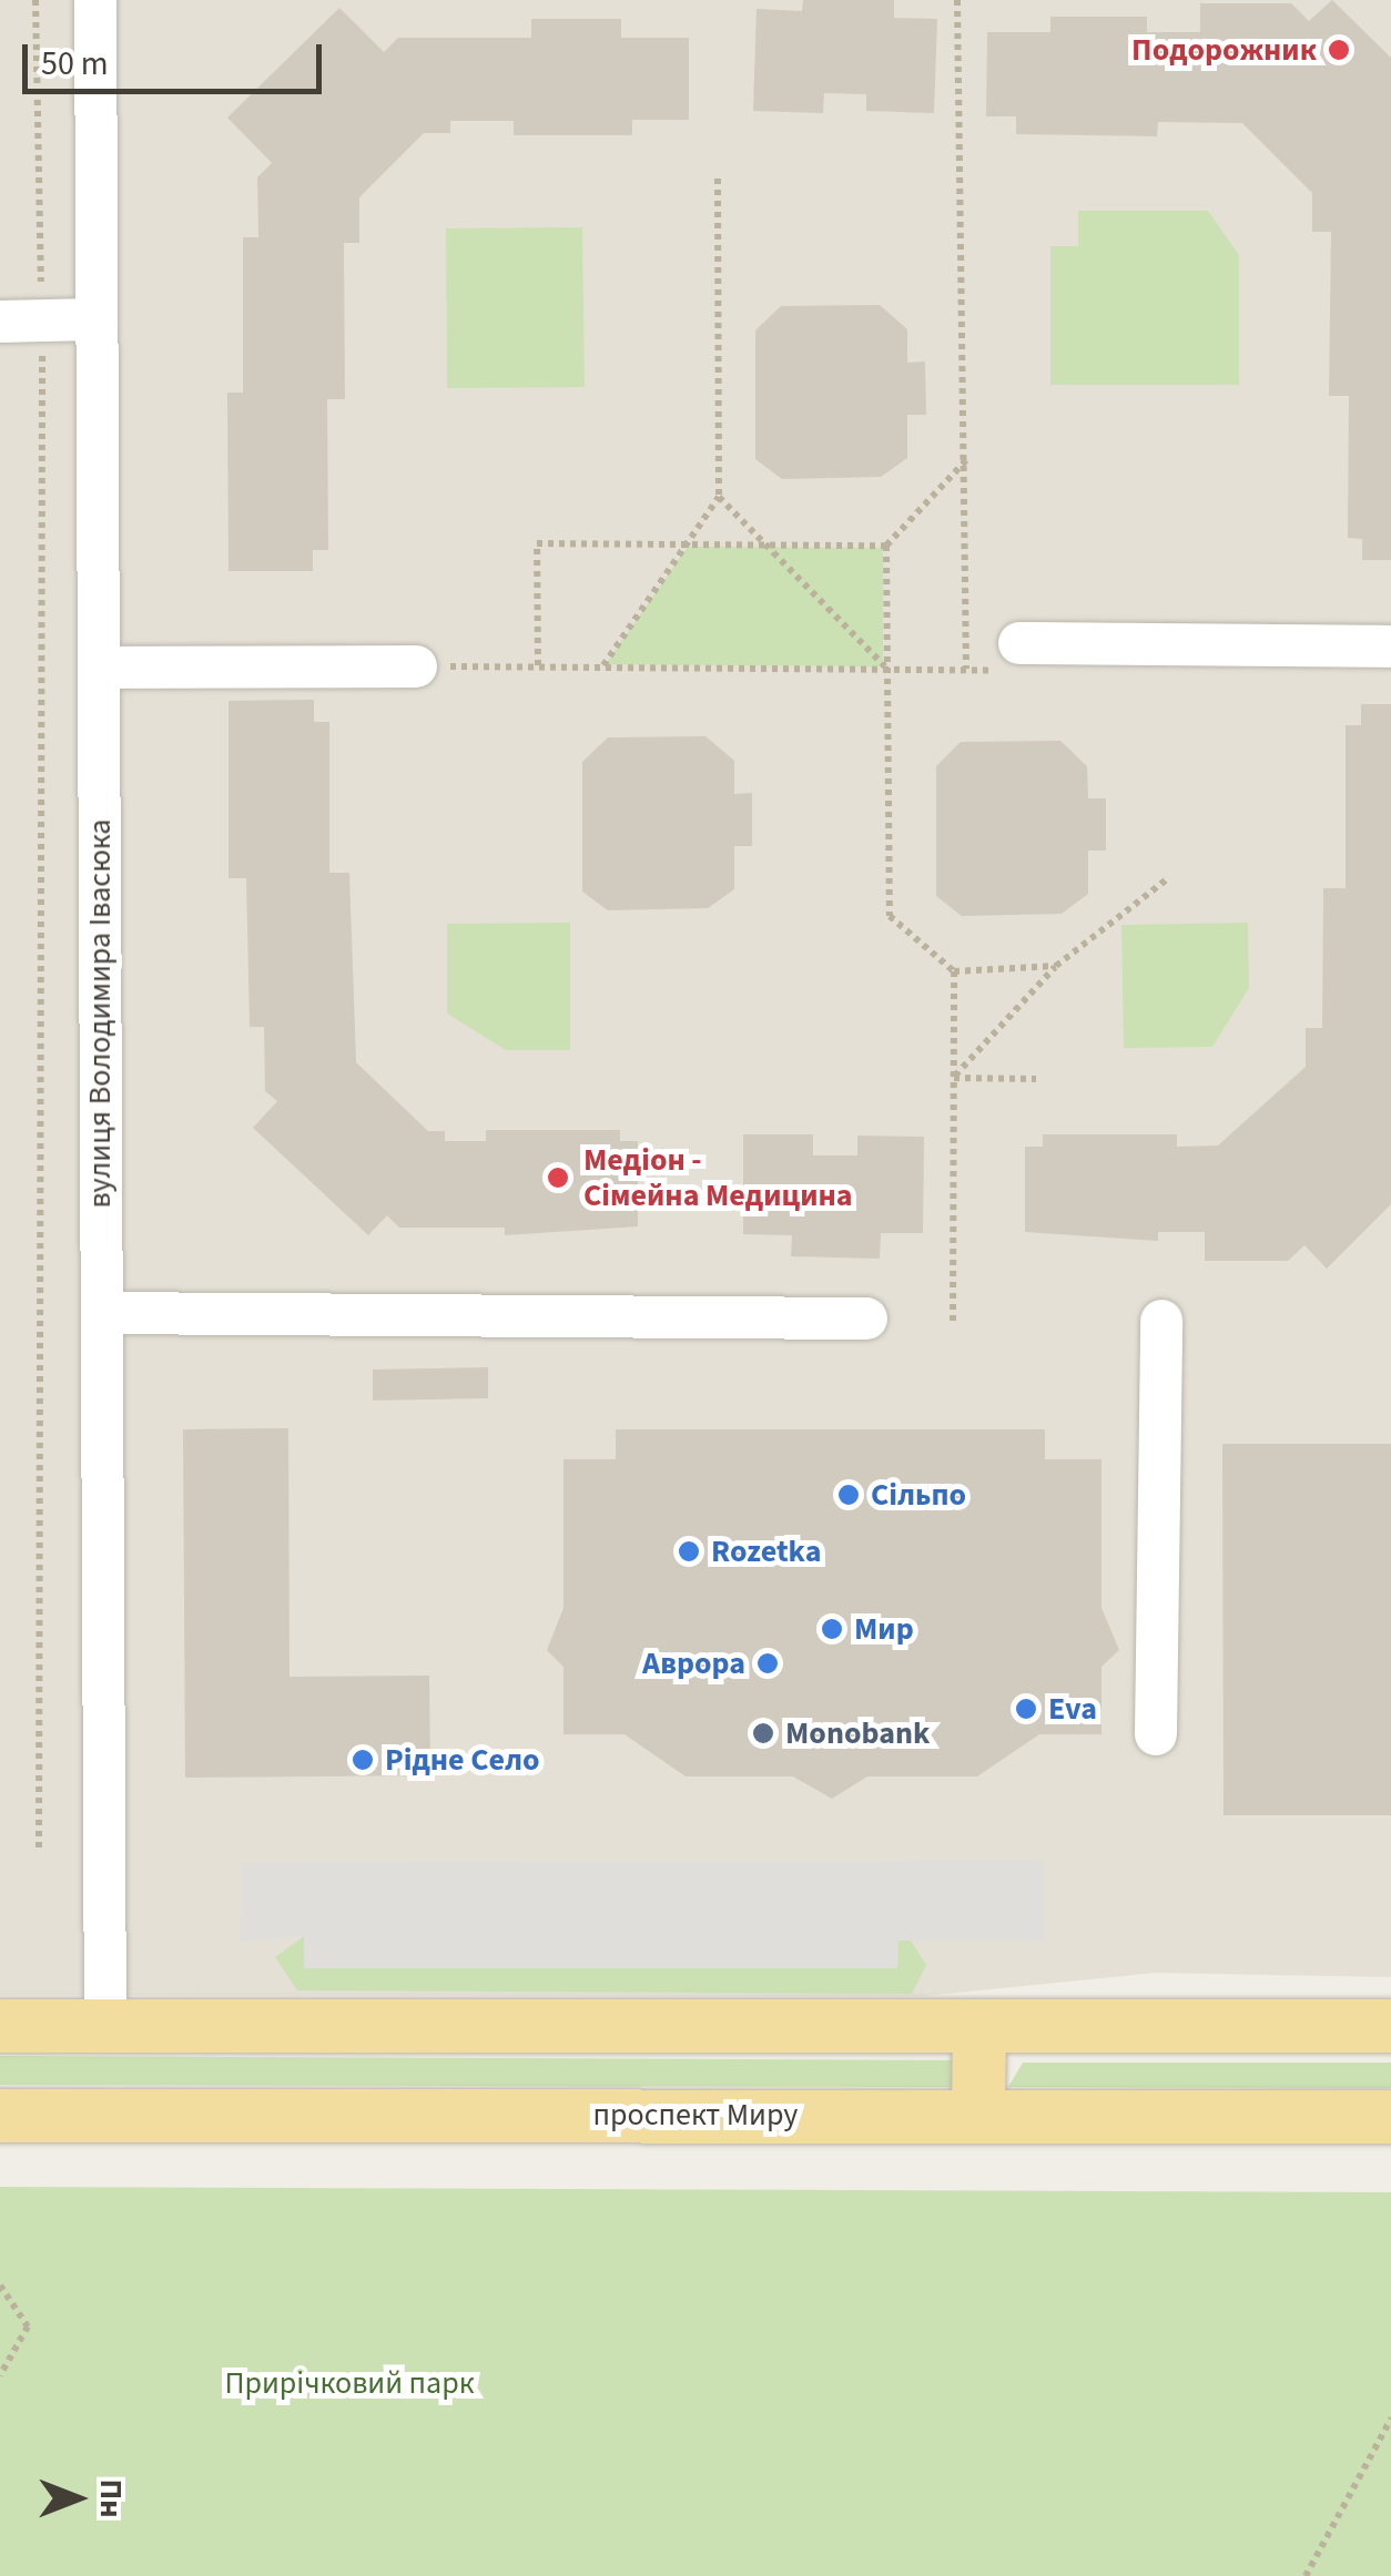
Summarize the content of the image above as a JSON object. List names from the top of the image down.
{
  "streets": {
    "main road": ["проспект Миру"],
    "street": ["вулиця Володимира Івасюка"]
  },
  "parks": ["Прирічковий парк"],
  "places": [
    "Подорожник",
    "Медіон - Сімейна Медицина",
    "Сільпо",
    "Rozetka",
    "Мир",
    "Аврора",
    "Eva",
    "Monobank",
    "Рідне Село"
  ],
  "scale_bar": "50 m",
  "north": "right"
}
